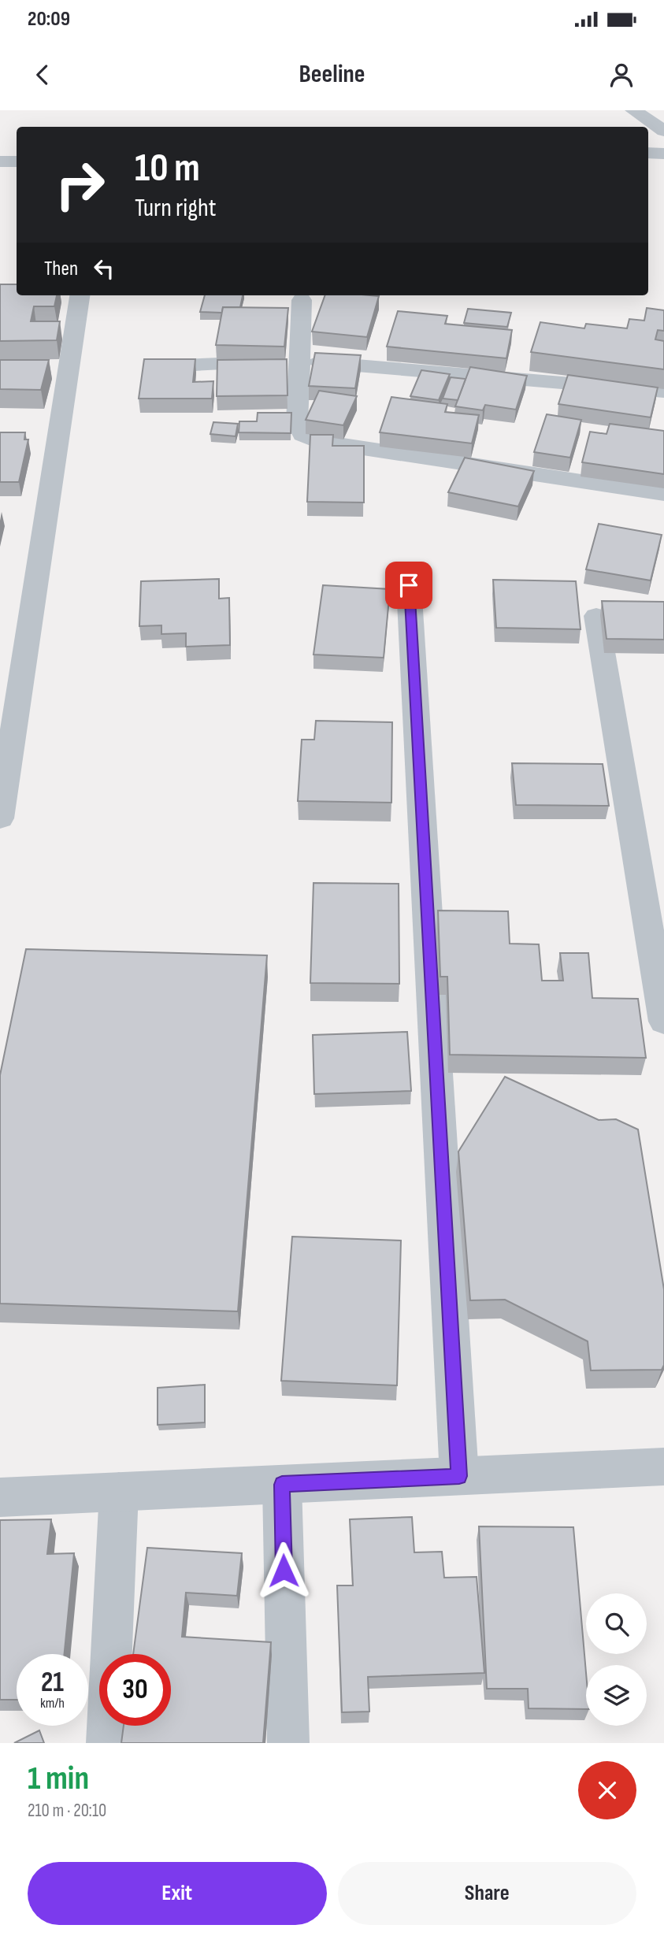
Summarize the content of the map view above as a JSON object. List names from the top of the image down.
{
  "page": {
    "status": "20:09",
    "header": "Beeline",
    "turn": ["10 m", "Turn right"],
    "then": "Then",
    "speed": "21 km/h",
    "limit": "30",
    "heading": ["1 min", "210 m · 20:10"],
    "buttons": ["Exit", "Share"]
  }
}
